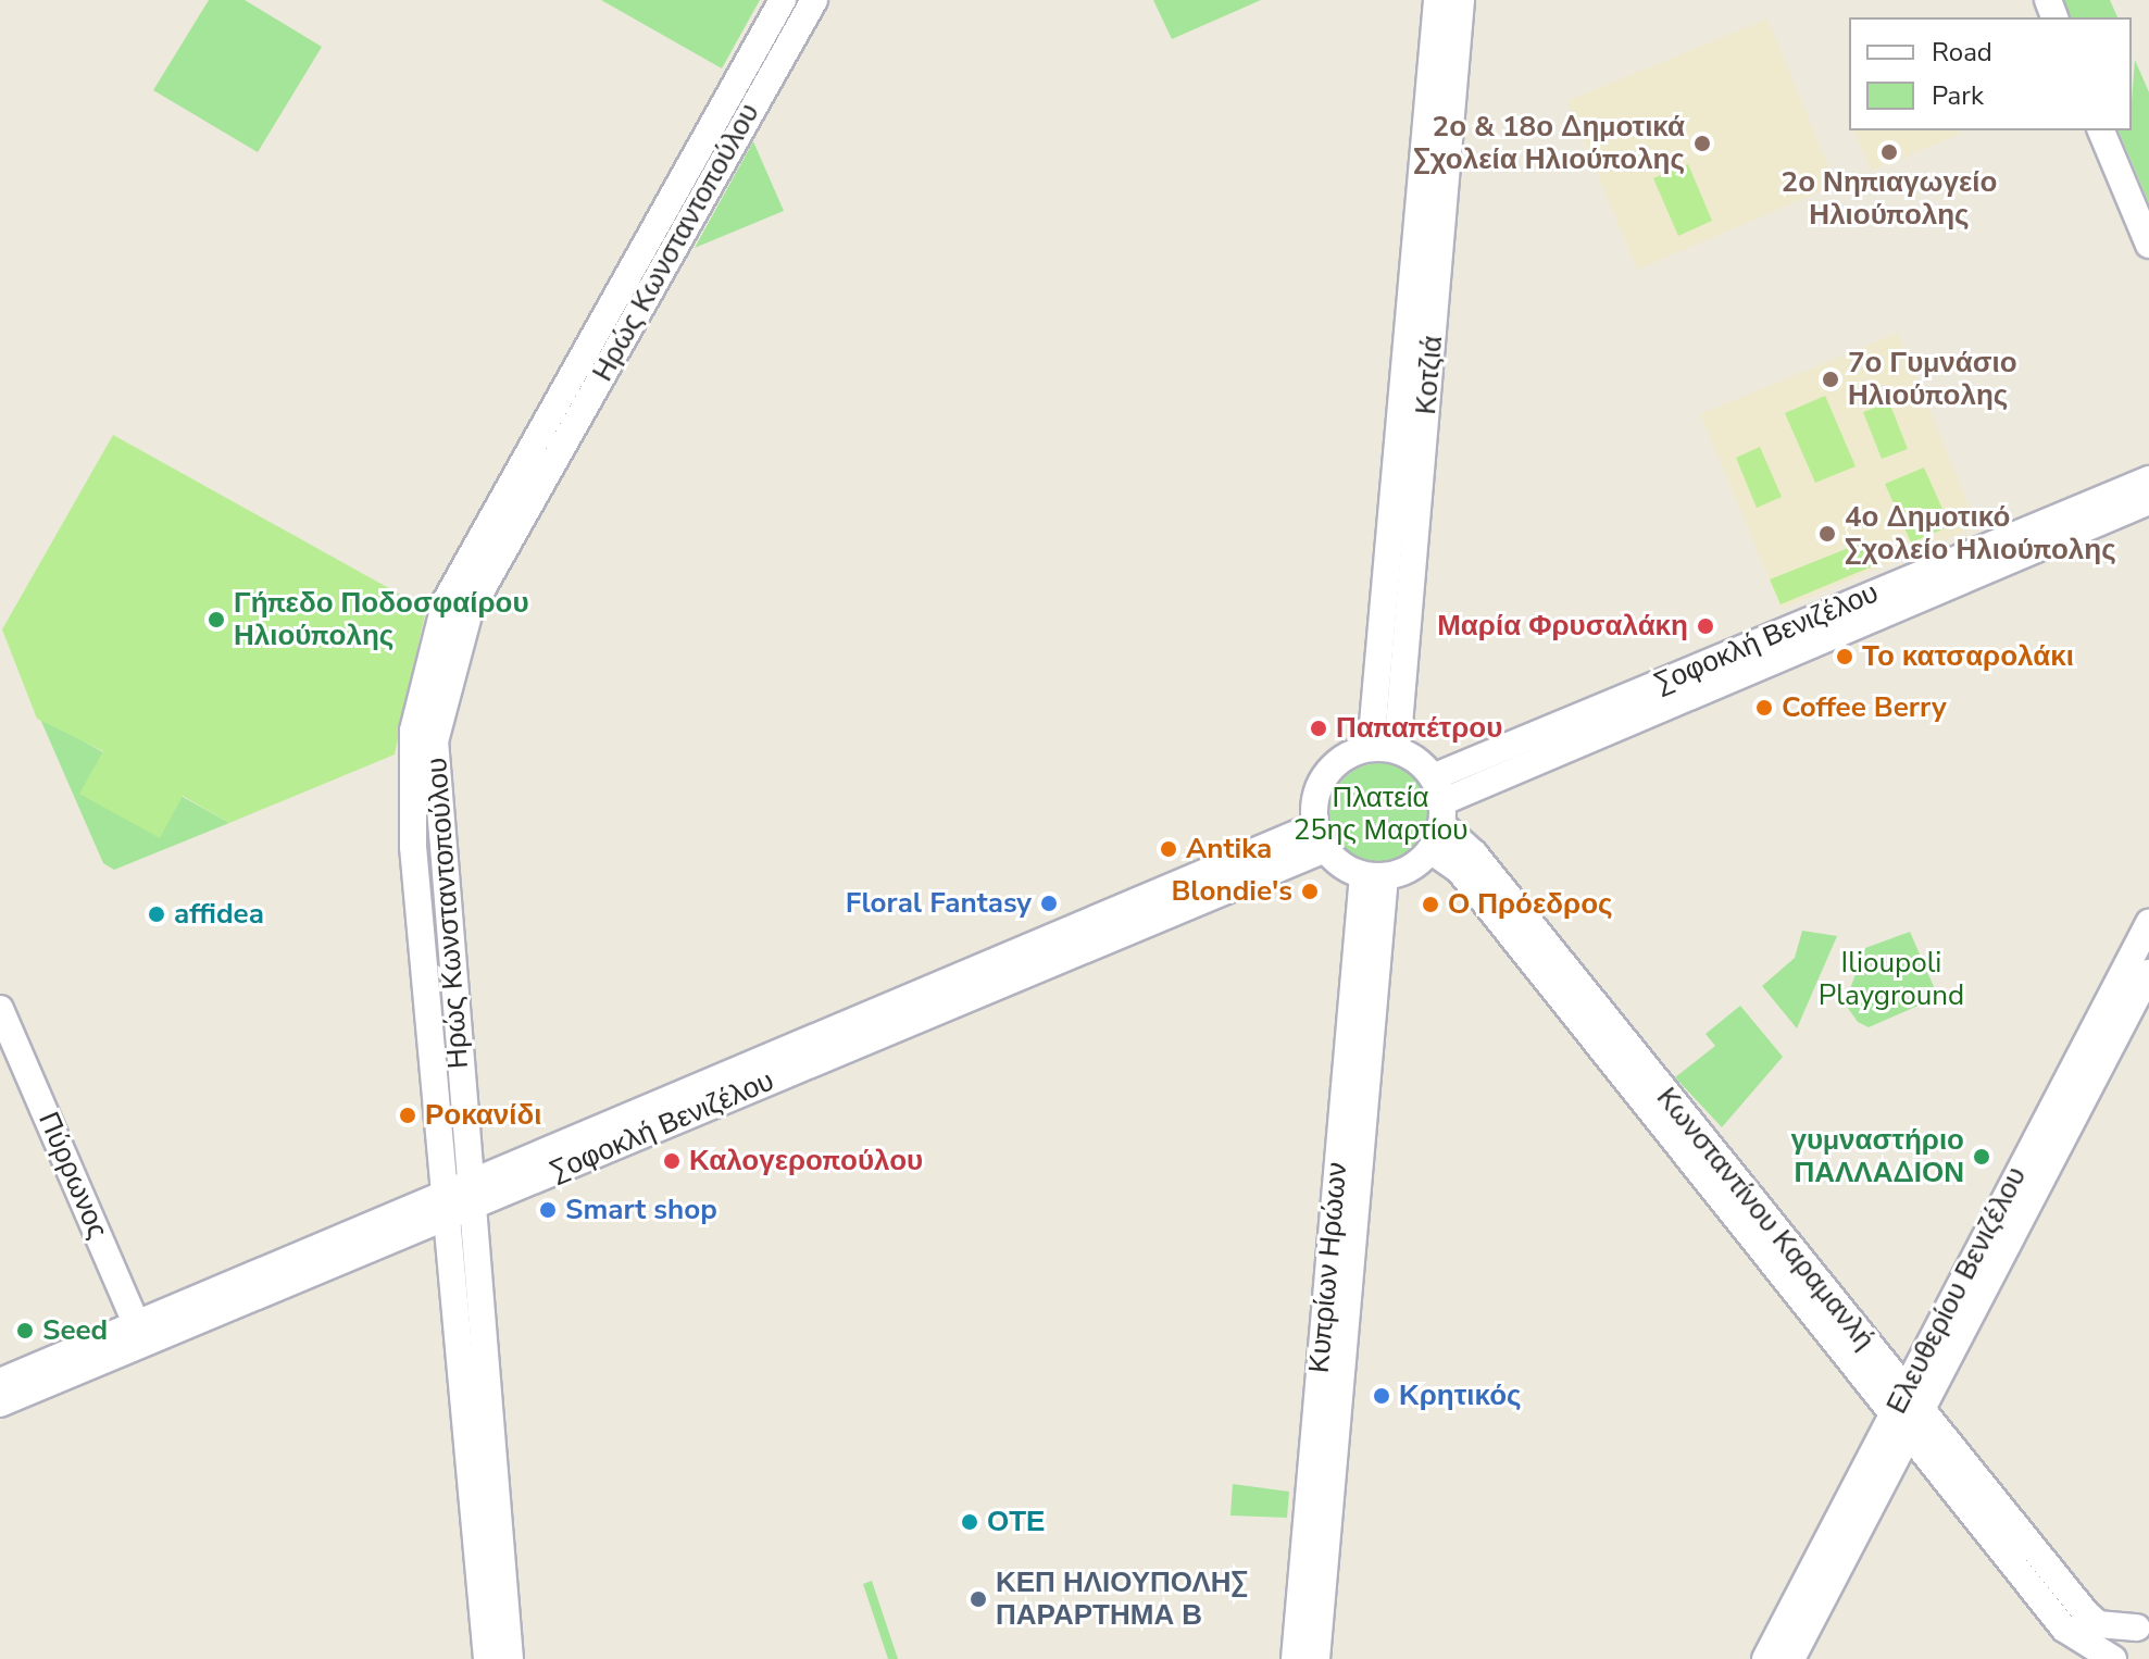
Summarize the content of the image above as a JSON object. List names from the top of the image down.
{
  "streets": {
    "street": [
      "Ηρώς Κωνσταντοπούλου",
      "Κοτζιά",
      "Σοφοκλή Βενιζέλου",
      "Πύρρωνος",
      "Κωνσταντίνου Καραμανλή",
      "Κυπρίων Ηρώων",
      "Ελευθερίου Βενιζέλου"
    ]
  },
  "crossings": [
    ["Ηρώς Κωνσταντοπούλου", "Σοφοκλή Βενιζέλου"],
    ["Κοτζιά", "Σοφοκλή Βενιζέλου"],
    ["Κοτζιά", "Κωνσταντίνου Καραμανλή"],
    ["Κοτζιά", "Κυπρίων Ηρώων"],
    ["Σοφοκλή Βενιζέλου", "Πύρρωνος"],
    ["Σοφοκλή Βενιζέλου", "Κωνσταντίνου Καραμανλή"],
    ["Σοφοκλή Βενιζέλου", "Κυπρίων Ηρώων"],
    ["Κωνσταντίνου Καραμανλή", "Κυπρίων Ηρώων"],
    ["Κωνσταντίνου Καραμανλή", "Ελευθερίου Βενιζέλου"]
  ],
  "parks": ["Πλατεία 25ης Μαρτίου", "Ilioupoli Playground"],
  "places": [
    "2ο & 18ο Δημοτικά Σχολεία Ηλιούπολης",
    "2ο Νηπιαγωγείο Ηλιούπολης",
    "7ο Γυμνάσιο Ηλιούπολης",
    "4ο Δημοτικό Σχολείο Ηλιούπολης",
    "Γήπεδο Ποδοσφαίρου Ηλιούπολης",
    "Μαρία Φρυσαλάκη",
    "Το κατσαρολάκι",
    "Coffee Berry",
    "Παπαπέτρου",
    "Antika",
    "Blondie's",
    "Floral Fantasy",
    "Ο Πρόεδρος",
    "affidea",
    "Ροκανίδι",
    "γυμναστήριο ΠΑΛΛΑΔΙΟΝ",
    "Καλογεροπούλου",
    "Smart shop",
    "Seed",
    "Κρητικός",
    "ΟΤΕ",
    "ΚΕΠ ΗΛΙΟΥΠΟΛΗΣ ΠΑΡΑΡΤΗΜΑ Β"
  ],
  "legend": ["Road", "Park"]
}
